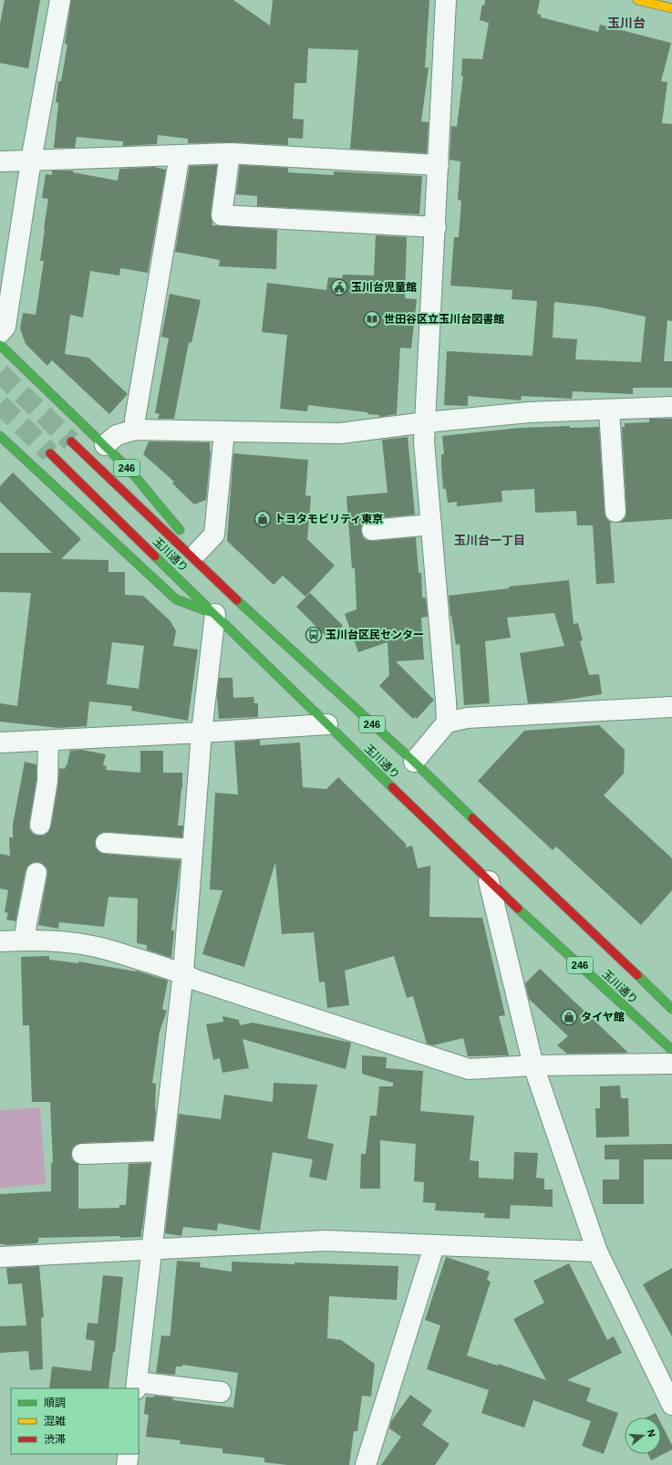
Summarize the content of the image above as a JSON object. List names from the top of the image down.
{
  "streets": {
    "main road": ["246", "玉川通り"]
  },
  "crossings": [
    ["246", "玉川通り"]
  ],
  "districts": ["玉川台", "玉川台一丁目"],
  "places": {
    "public building": ["玉川台児童館"],
    "library": ["世田谷区立玉川台図書館"],
    "shop": ["トヨタモビリティ東京", "タイヤ館"],
    "bus stop": ["玉川台区民センター"]
  },
  "legend": ["順調", "混雑", "渋滞"],
  "north": "right"
}
